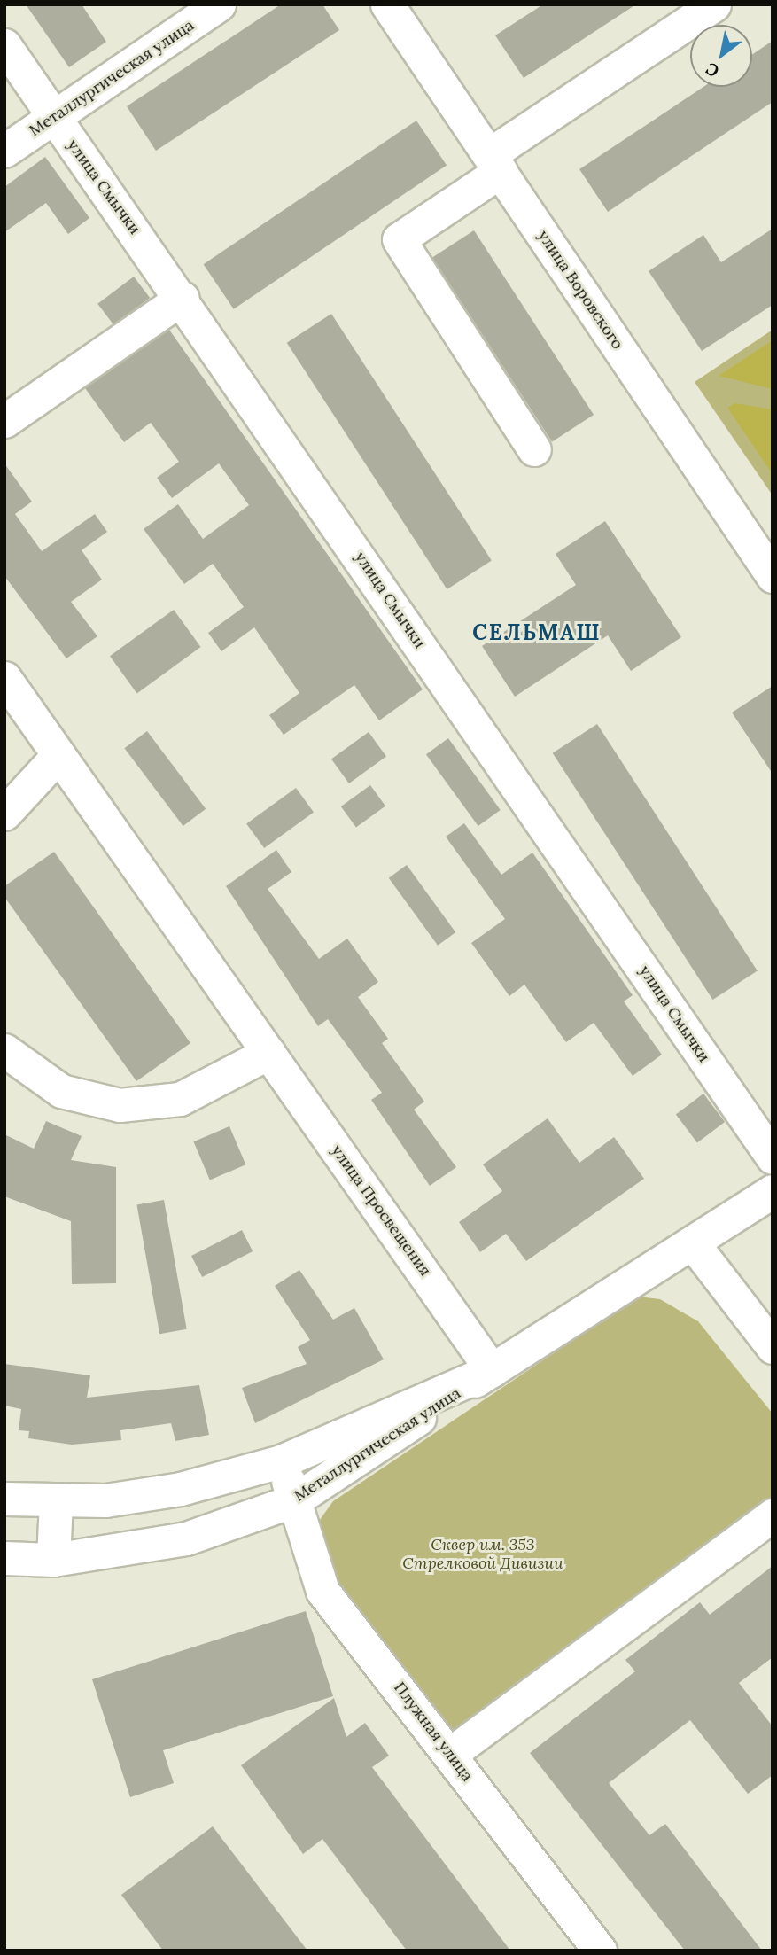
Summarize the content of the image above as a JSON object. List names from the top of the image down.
{
  "streets": {
    "street": [
      "Металлургическая улица",
      "улица Смычки",
      "улица Воровского",
      "улица Просвещения",
      "Плужная улица"
    ]
  },
  "crossings": [
    ["Металлургическая улица", "улица Смычки"],
    ["Металлургическая улица", "улица Просвещения"],
    ["Металлургическая улица", "Плужная улица"]
  ],
  "districts": ["СЕЛЬМАШ"],
  "parks": ["Сквер им. 353 Стрелковой Дивизии"],
  "north": "bottom left"
}
